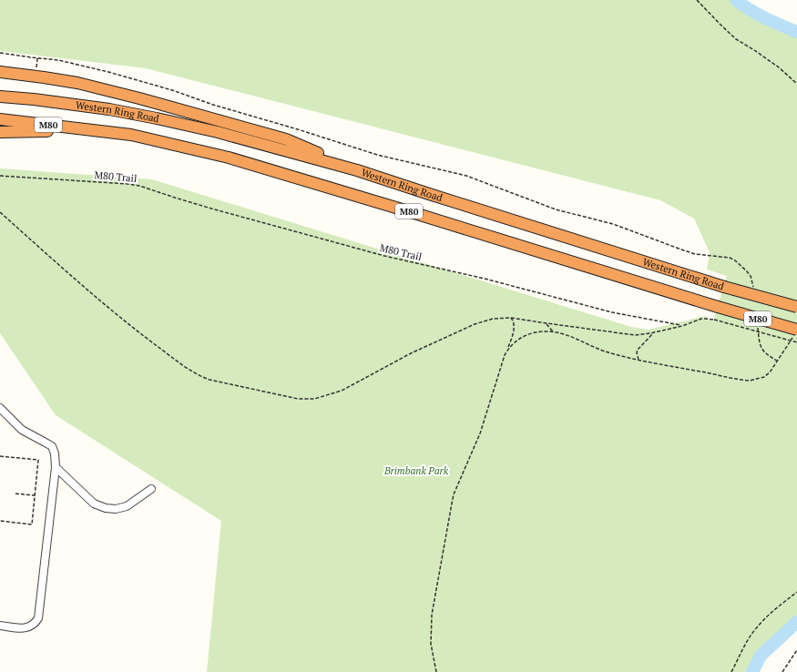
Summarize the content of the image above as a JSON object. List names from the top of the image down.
{
  "streets": {
    "highway": ["Western Ring Road", "M80"],
    "path": ["M80 Trail"]
  },
  "parks": ["Brimbank Park"]
}
